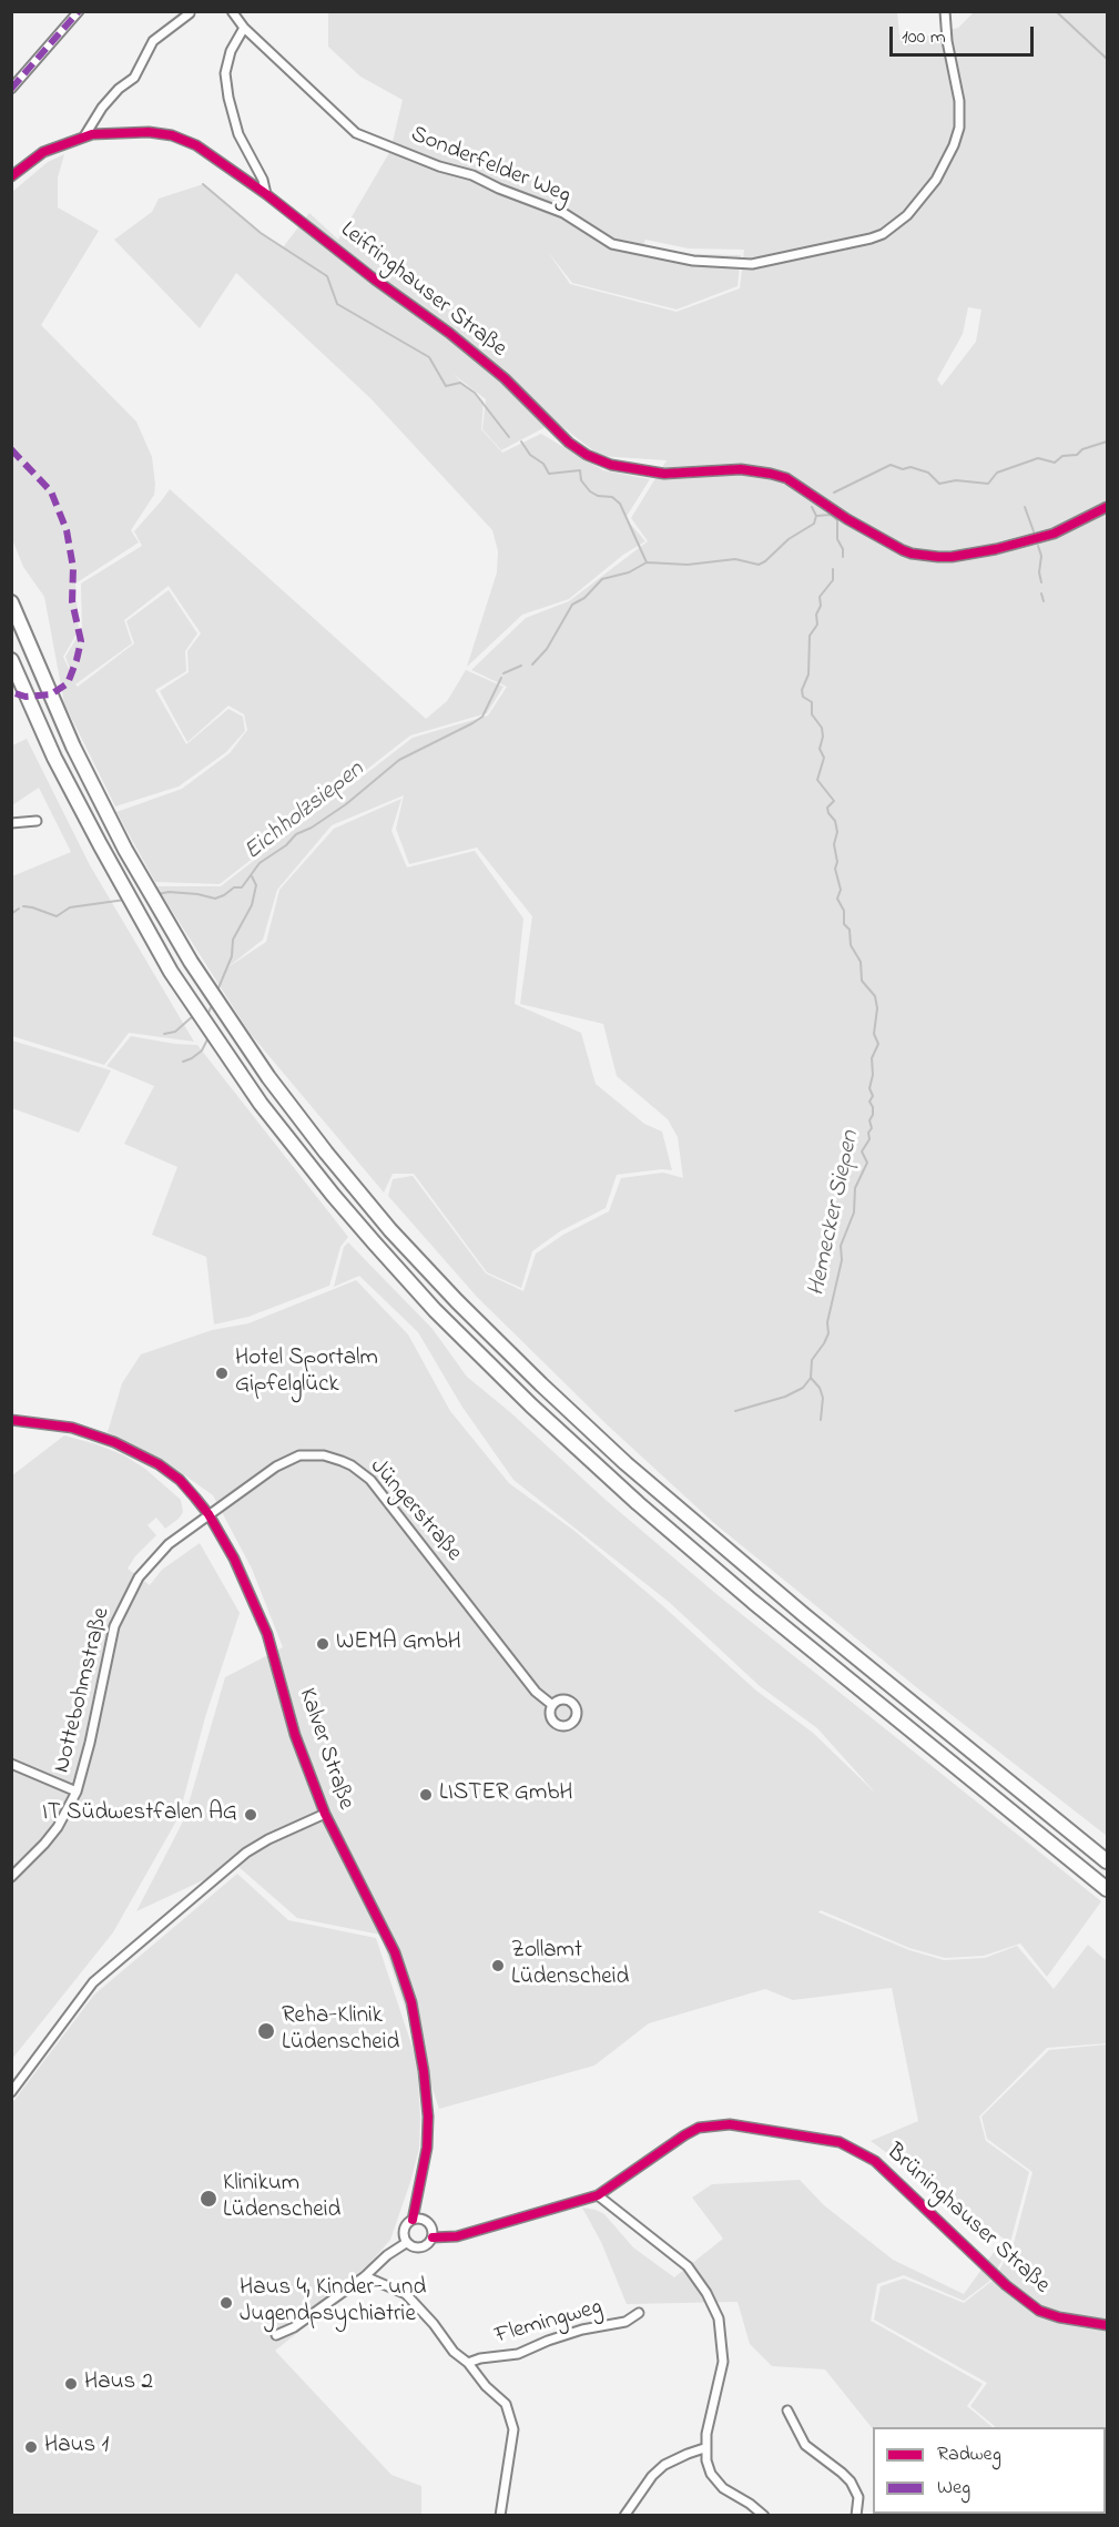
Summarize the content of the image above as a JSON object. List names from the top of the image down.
{
  "streets": {
    "street": [
      "Sonderfelder Weg",
      "Leifringhauser Straße",
      "Jüngerstraße",
      "Nottebohmstraße",
      "Kalver Straße",
      "Brüninghauser Straße",
      "Flemingweg"
    ]
  },
  "crossings": [
    ["Jüngerstraße", "Nottebohmstraße"],
    ["Jüngerstraße", "Kalver Straße"],
    ["Nottebohmstraße", "Kalver Straße"],
    ["Kalver Straße", "Brüninghauser Straße"]
  ],
  "water": ["Eichholzsiepen", "Hemecker Siepen"],
  "places": [
    "Hotel Sportalm Gipfelglück",
    "WEMA GmbH",
    "LISTER GmbH",
    "IT Südwestfalen AG",
    "Zollamt Lüdenscheid",
    "Reha-Klinik Lüdenscheid",
    "Klinikum Lüdenscheid",
    "Haus 4, Kinder- und Jugendpsychiatrie",
    "Haus 2",
    "Haus 1"
  ],
  "legend": ["Radweg", "Weg"],
  "scale_bar": "100 m"
}
